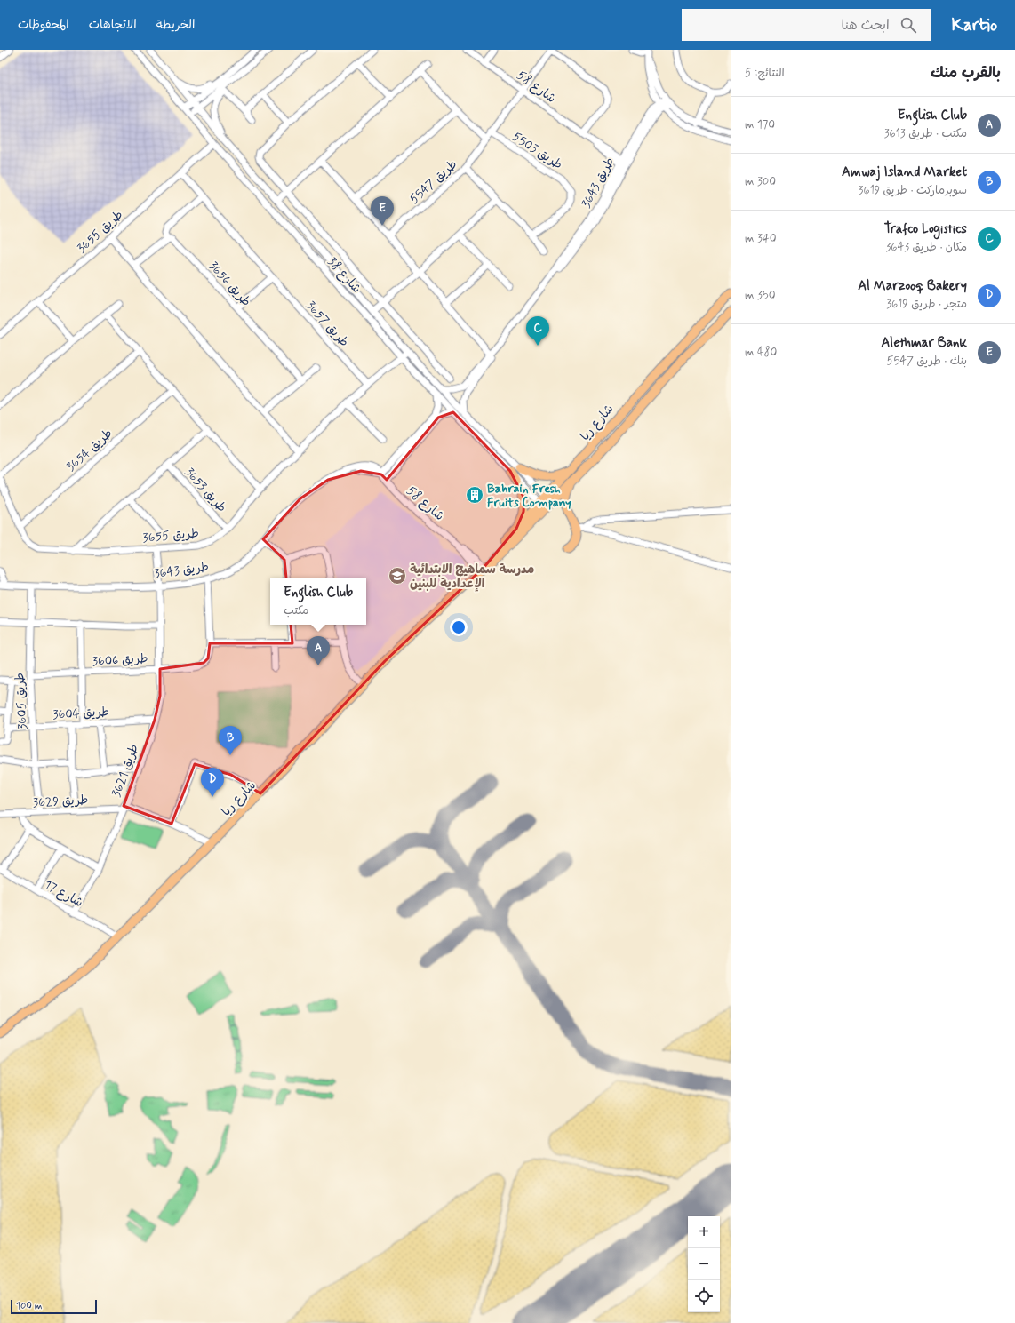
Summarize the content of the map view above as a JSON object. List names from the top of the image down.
{
  "streets": {
    "main road": ["شارع ريا"],
    "street": [
      "شارع 58",
      "طريق 5503",
      "طريق 5547",
      "طريق 3643",
      "طريق 3655",
      "شارع 38",
      "طريق 3656",
      "طريق 3657",
      "طريق 3654",
      "طريق 3653",
      "طريق 3606",
      "طريق 3605",
      "طريق 3604",
      "طريق 3621",
      "طريق 3629",
      "شارع 17"
    ]
  },
  "crossings": [
    ["شارع 58", "طريق 5547"],
    ["شارع 58", "طريق 3643"],
    ["شارع 58", "شارع ريا"],
    ["طريق 5503", "طريق 5547"],
    ["طريق 3643", "شارع 38"],
    ["طريق 3643", "طريق 3606"],
    ["طريق 3643", "طريق 3605"],
    ["طريق 3643", "طريق 3621"],
    ["طريق 3655", "شارع 38"],
    ["طريق 3655", "طريق 3657"],
    ["طريق 3655", "طريق 3654"],
    ["طريق 3655", "طريق 3653"],
    ["طريق 3655", "طريق 3621"],
    ["شارع 38", "شارع ريا"],
    ["شارع ريا", "طريق 3629"],
    ["شارع ريا", "شارع 17"],
    ["طريق 3606", "طريق 3605"],
    ["طريق 3606", "طريق 3604"],
    ["طريق 3606", "طريق 3621"],
    ["طريق 3605", "طريق 3604"],
    ["طريق 3605", "طريق 3629"],
    ["طريق 3604", "طريق 3621"],
    ["طريق 3621", "طريق 3629"],
    ["طريق 3621", "شارع 17"]
  ],
  "places": {
    "building": ["Bahrain Fresh Fruits Company"],
    "school or university": ["مدرسة سماهيج الابتدائية الإعدادية للبنين"]
  },
  "scale_bar": "100 m",
  "page": {
    "header": "Kartio",
    "search": "ابحث هنا",
    "nav": ["الخريطة", "الاتجاهات", "المحفوظات"],
    "heading": ["بالقرب منك", "النتائج: 5"],
    "list": [
      {
        "mark": "A",
        "name": "English Club",
        "note": "مكتب · طريق 3613",
        "value": "170 m"
      },
      {
        "mark": "B",
        "name": "Amwaj Island Market",
        "note": "سوبرماركت · طريق 3619",
        "value": "300 m"
      },
      {
        "mark": "C",
        "name": "Trafco Logistics",
        "note": "مكان · طريق 3643",
        "value": "340 m"
      },
      {
        "mark": "D",
        "name": "Al Marzooq Bakery",
        "note": "متجر · طريق 3619",
        "value": "350 m"
      },
      {
        "mark": "E",
        "name": "Alethmar Bank",
        "note": "بنك · طريق 5547",
        "value": "480 m"
      }
    ],
    "pins": [
      "E",
      "C",
      "A",
      "B",
      "D"
    ],
    "popup": ["English Club", "مكتب"],
    "map_buttons": ["+", "−"],
    "scale": "100 m"
  }
}
